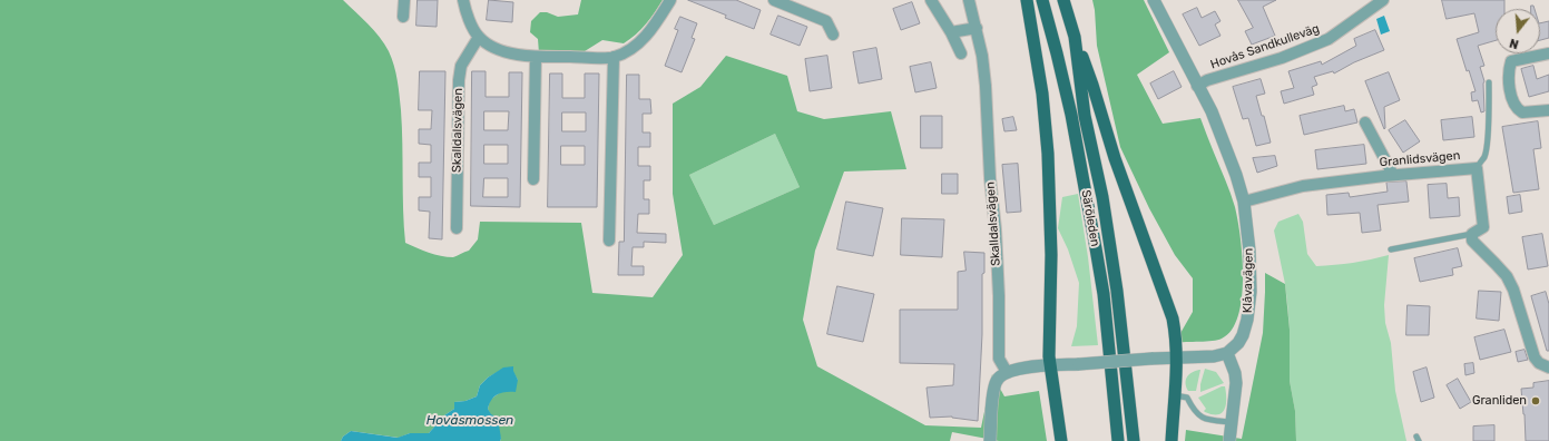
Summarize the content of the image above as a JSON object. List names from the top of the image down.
{
  "streets": {
    "main road": ["Säröleden"],
    "street": [
      "Hovås Sandkulleväg",
      "Skalldalsvägen",
      "Granlidsvägen",
      "Klåvavägen"
    ]
  },
  "crossings": [
    ["Hovås Sandkulleväg", "Klåvavägen"],
    ["Granlidsvägen", "Klåvavägen"]
  ],
  "water": ["Hovåsmossen"],
  "places": ["Granliden"],
  "north": "bottom"
}
